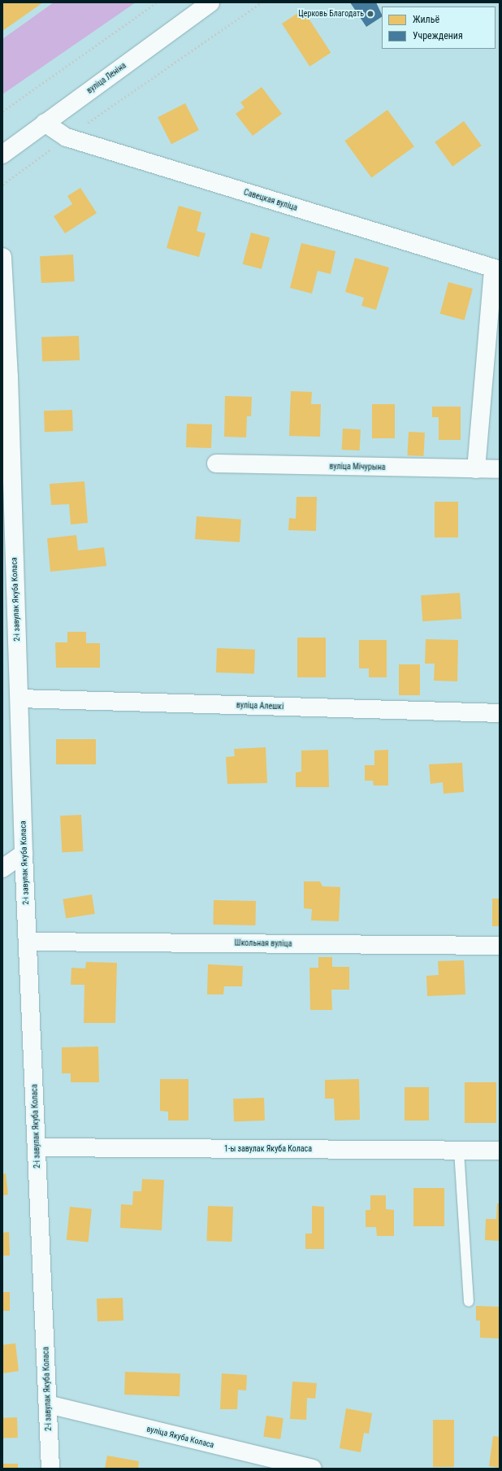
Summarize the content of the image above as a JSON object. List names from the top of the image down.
{
  "streets": {
    "street": [
      "вуліца Леніна",
      "Савецкая вуліца",
      "вуліца Мічурына",
      "2-і завулак Якуба Коласа",
      "вуліца Алешкі",
      "Школьная вуліца",
      "1-ы завулак Якуба Коласа",
      "вуліца Якуба Коласа"
    ]
  },
  "crossings": [
    ["вуліца Леніна", "Савецкая вуліца"],
    ["2-і завулак Якуба Коласа", "вуліца Алешкі"],
    ["2-і завулак Якуба Коласа", "Школьная вуліца"],
    ["2-і завулак Якуба Коласа", "1-ы завулак Якуба Коласа"],
    ["2-і завулак Якуба Коласа", "вуліца Якуба Коласа"]
  ],
  "places": ["Церковь Благодать"],
  "legend": ["Жильё", "Учреждения"]
}
